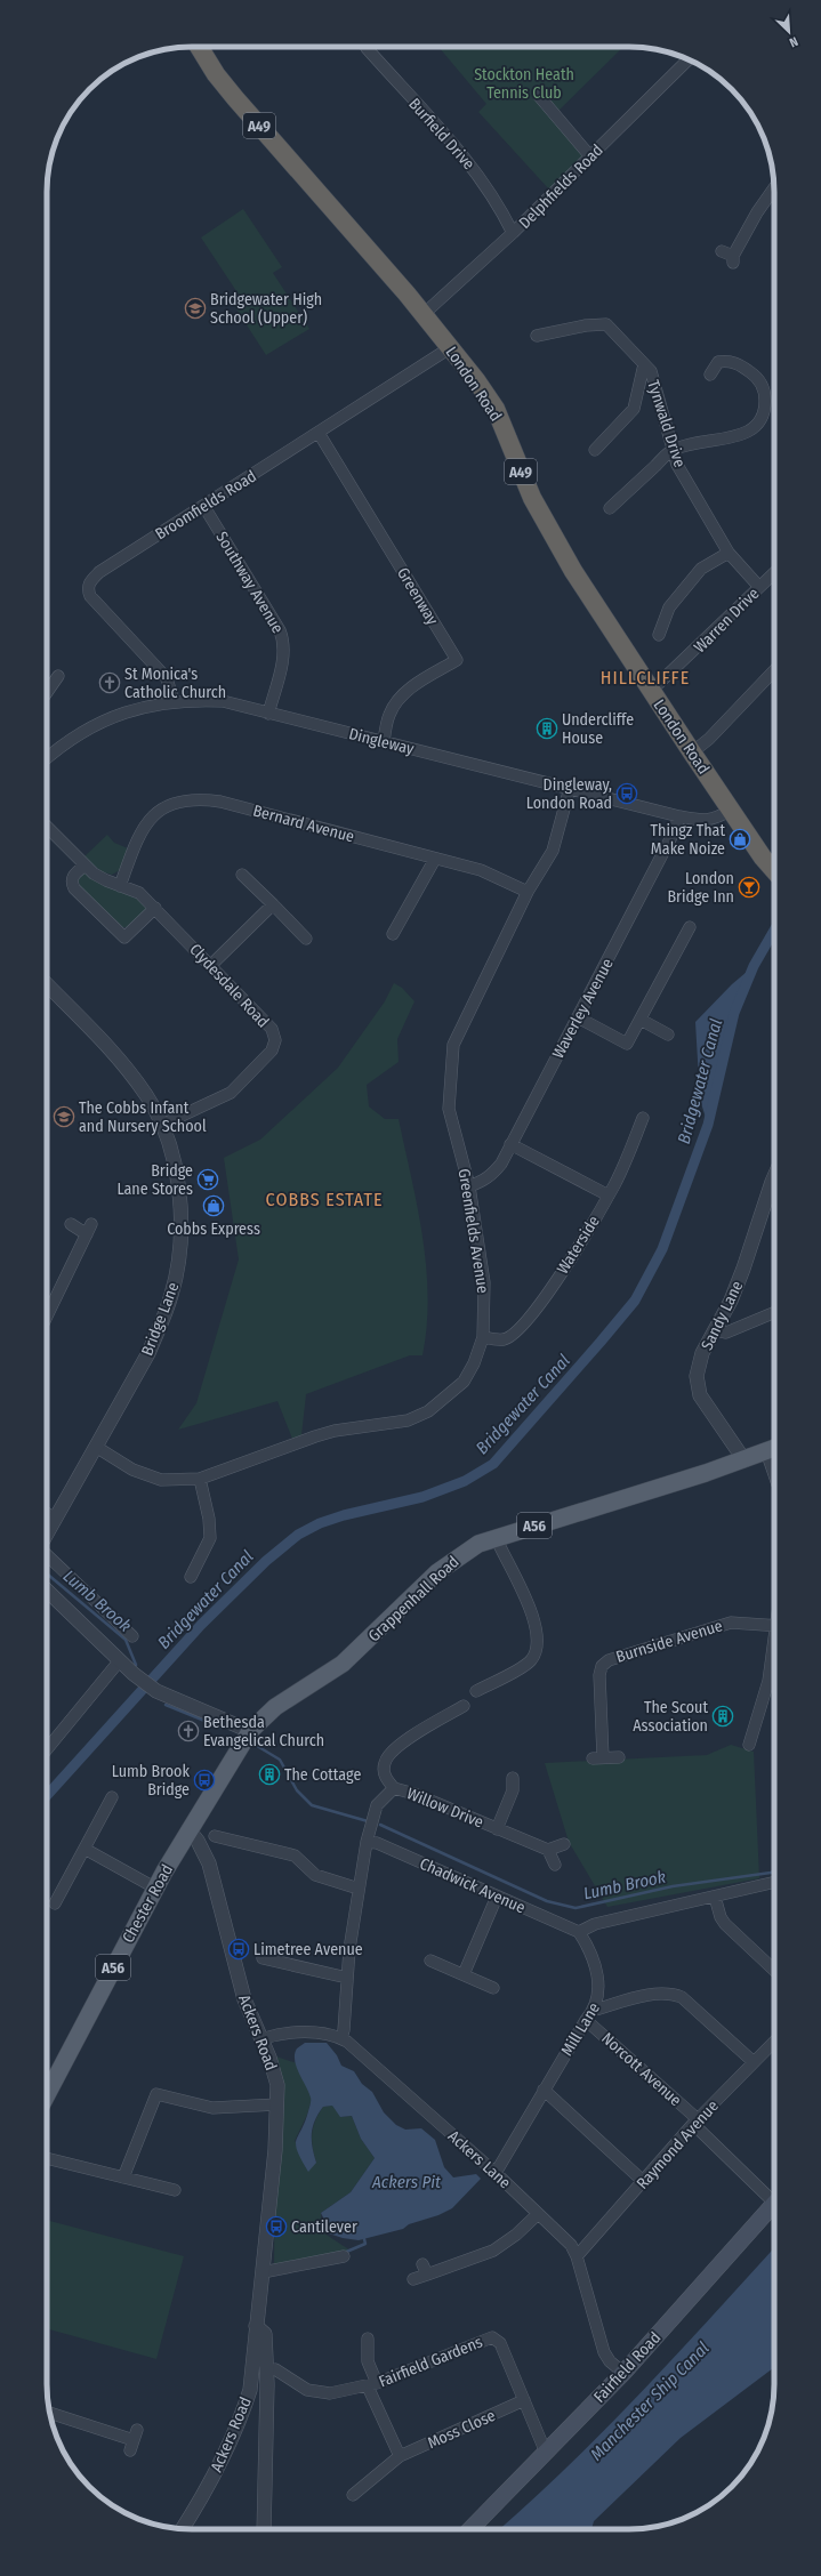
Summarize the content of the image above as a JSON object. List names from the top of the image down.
{
  "streets": {
    "highway": ["A49", "London Road"],
    "main road": [
      "A56",
      "Grappenhall Road",
      "Chester Road",
      "Fairfield Road"
    ],
    "street": [
      "Burfield Drive",
      "Delphfields Road",
      "Tynwald Drive",
      "Broomfields Road",
      "Southway Avenue",
      "Greenway",
      "Warren Drive",
      "Dingleway",
      "Bernard Avenue",
      "Clydesdale Road",
      "Waverley Avenue",
      "Greenfields Avenue",
      "Waterside",
      "Sandy Lane",
      "Bridge Lane",
      "Burnside Avenue",
      "Willow Drive",
      "Chadwick Avenue",
      "Mill Lane",
      "Ackers Road",
      "Norcott Avenue",
      "Raymond Avenue",
      "Ackers Lane",
      "Fairfield Gardens",
      "Moss Close"
    ]
  },
  "crossings": [
    ["Burfield Drive", "Delphfields Road"],
    ["Delphfields Road", "London Road"],
    ["London Road", "Broomfields Road"],
    ["London Road", "Warren Drive"],
    ["London Road", "Dingleway"],
    ["Tynwald Drive", "Warren Drive"],
    ["Broomfields Road", "Southway Avenue"],
    ["Broomfields Road", "Greenway"],
    ["Broomfields Road", "Dingleway"],
    ["Southway Avenue", "Dingleway"],
    ["Greenway", "Dingleway"],
    ["Dingleway", "Waverley Avenue"],
    ["Dingleway", "Greenfields Avenue"],
    ["Bernard Avenue", "Clydesdale Road"],
    ["Bernard Avenue", "Greenfields Avenue"],
    ["Clydesdale Road", "Bridge Lane"],
    ["Waverley Avenue", "Greenfields Avenue"],
    ["Greenfields Avenue", "Waterside"],
    ["Greenfields Avenue", "Bridge Lane"],
    ["Sandy Lane", "Grappenhall Road"],
    ["Grappenhall Road", "Chester Road"],
    ["Chadwick Avenue", "Mill Lane"],
    ["Chester Road", "Ackers Road"],
    ["Mill Lane", "Norcott Avenue"],
    ["Mill Lane", "Ackers Lane"],
    ["Ackers Road", "Ackers Lane"],
    ["Norcott Avenue", "Raymond Avenue"],
    ["Raymond Avenue", "Ackers Lane"],
    ["Ackers Lane", "Fairfield Road"],
    ["Fairfield Gardens", "Fairfield Road"],
    ["Fairfield Gardens", "Moss Close"]
  ],
  "districts": ["HILLCLIFFE", "COBBS ESTATE"],
  "water": [
    "Bridgewater Canal",
    "Lumb Brook",
    "Ackers Pit",
    "Manchester Ship Canal"
  ],
  "parks": ["Stockton Heath Tennis Club"],
  "places": {
    "school or university": ["Bridgewater High School (Upper)", "The Cobbs Infant and Nursery School"],
    "church": ["St Monica's Catholic Church", "Bethesda Evangelical Church"],
    "building": ["Undercliffe House", "The Scout Association", "The Cottage"],
    "bus stop": [
      "Dingleway, London Road",
      "Lumb Brook Bridge",
      "Limetree Avenue",
      "Cantilever"
    ],
    "shop": ["Thingz That Make Noize", "Cobbs Express"],
    "bar": ["London Bridge Inn"],
    "supermarket": ["Bridge Lane Stores"]
  },
  "north": "bottom right"
}
